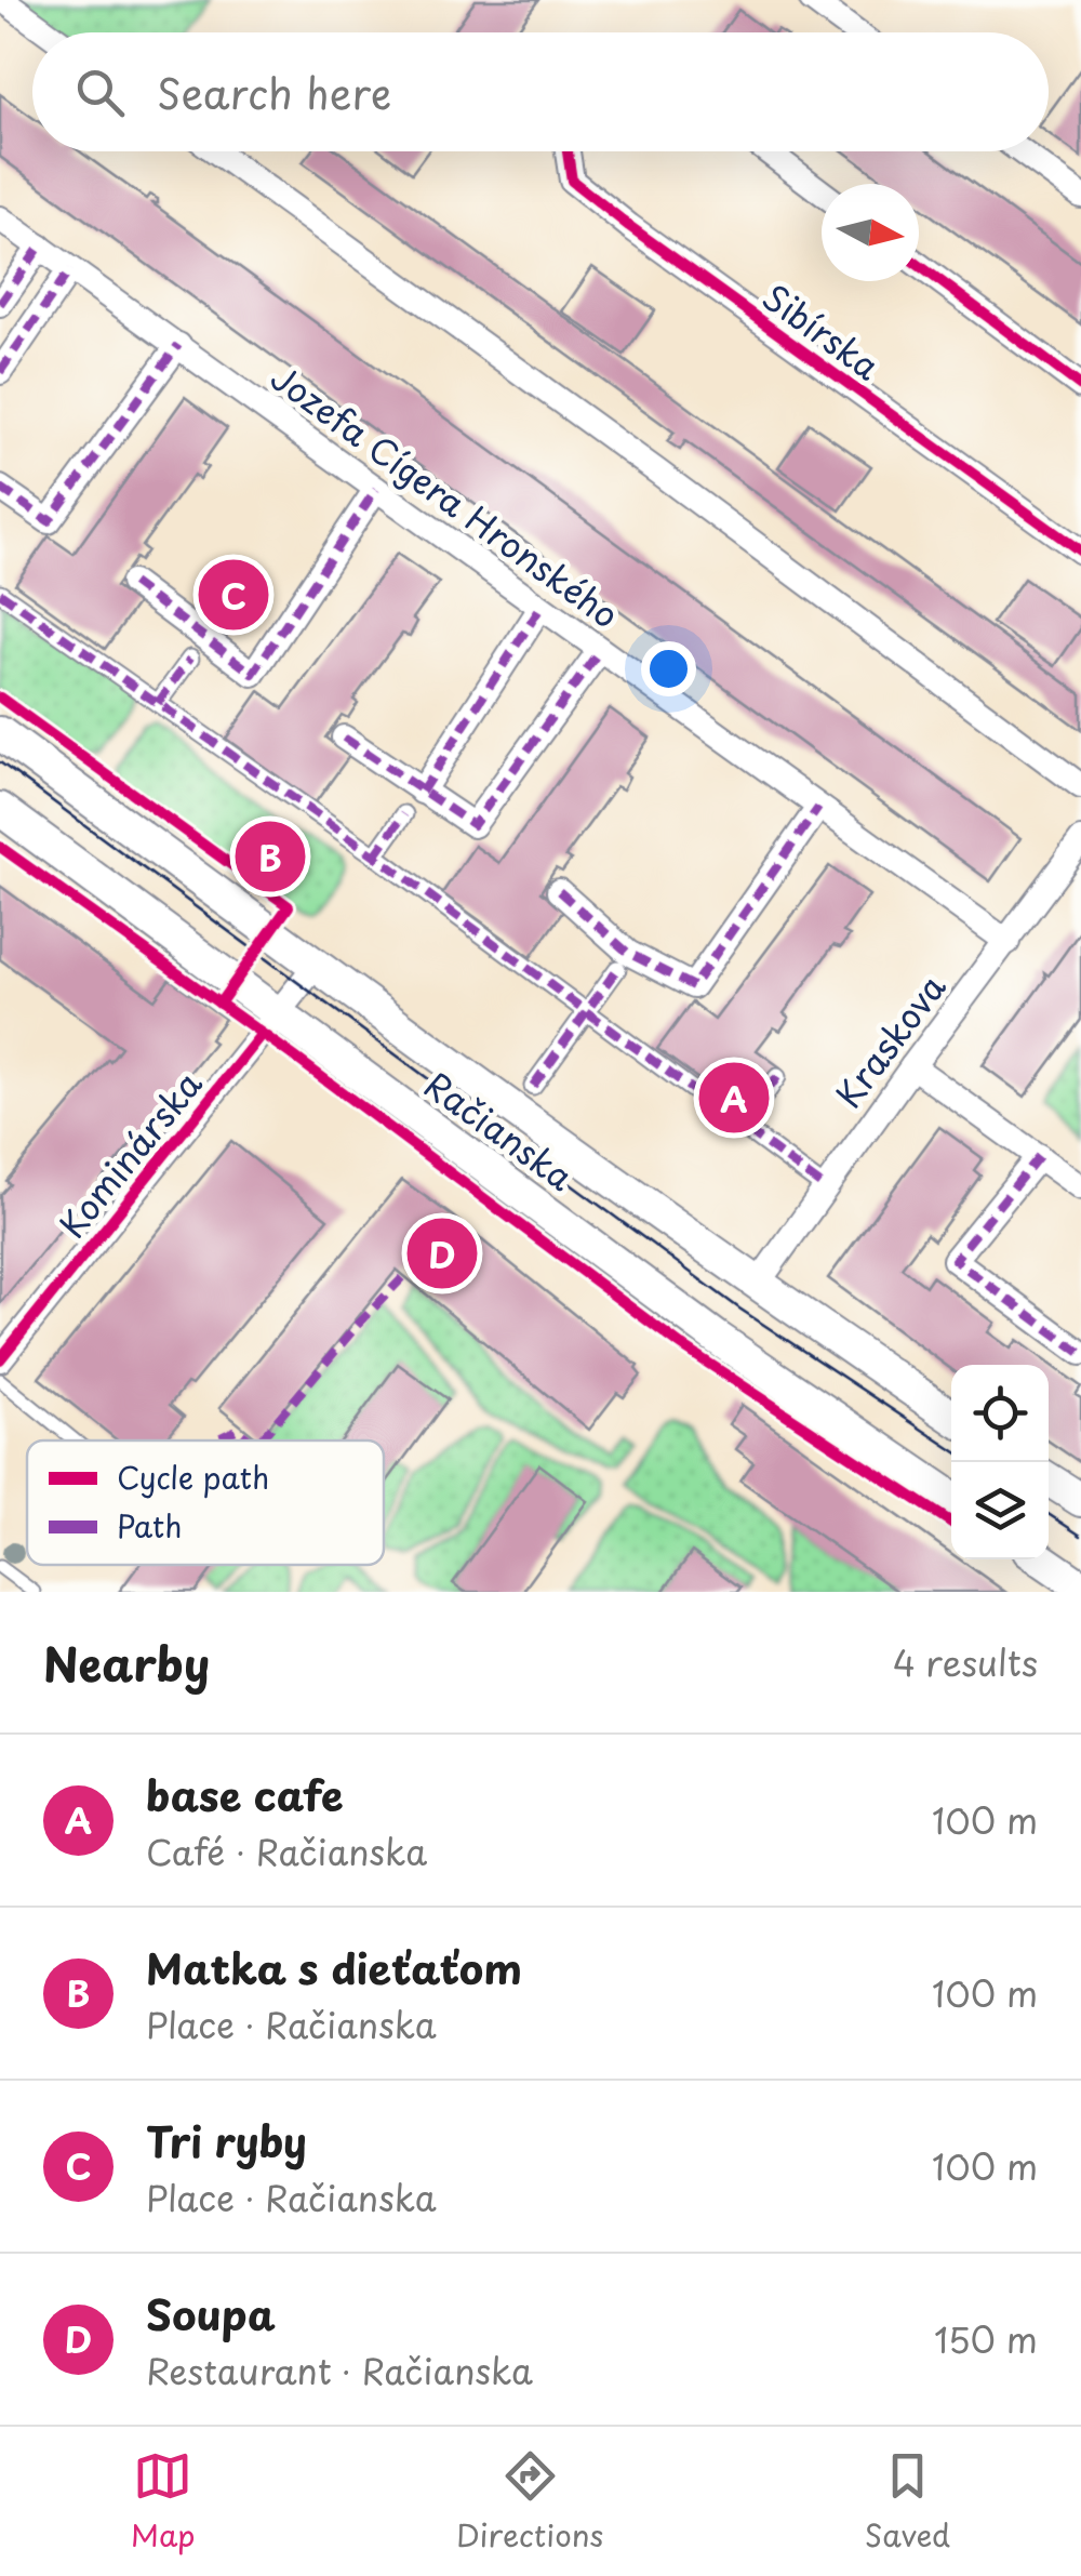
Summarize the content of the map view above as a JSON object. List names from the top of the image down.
{
  "streets": {
    "main road": ["Račianska"],
    "street": [
      "Sibírska",
      "Jozefa Cígera Hronského",
      "Kraskova",
      "Kominárska"
    ]
  },
  "crossings": [
    ["Jozefa Cígera Hronského", "Kraskova"],
    ["Kraskova", "Račianska"],
    ["Račianska", "Kominárska"]
  ],
  "legend": ["Cycle path", "Path"],
  "north": "right",
  "page": {
    "search": "Search here",
    "pins": [
      "C",
      "B",
      "A",
      "D"
    ],
    "heading": ["Nearby", "4 results"],
    "list": [
      {
        "mark": "A",
        "name": "base cafe",
        "note": "Café · Račianska",
        "value": "100 m"
      },
      {
        "mark": "B",
        "name": "Matka s dieťaťom",
        "note": "Place · Račianska",
        "value": "100 m"
      },
      {
        "mark": "C",
        "name": "Tri ryby",
        "note": "Place · Račianska",
        "value": "100 m"
      },
      {
        "mark": "D",
        "name": "Soupa",
        "note": "Restaurant · Račianska",
        "value": "150 m"
      }
    ],
    "nav": ["Map", "Directions", "Saved"]
  }
}
